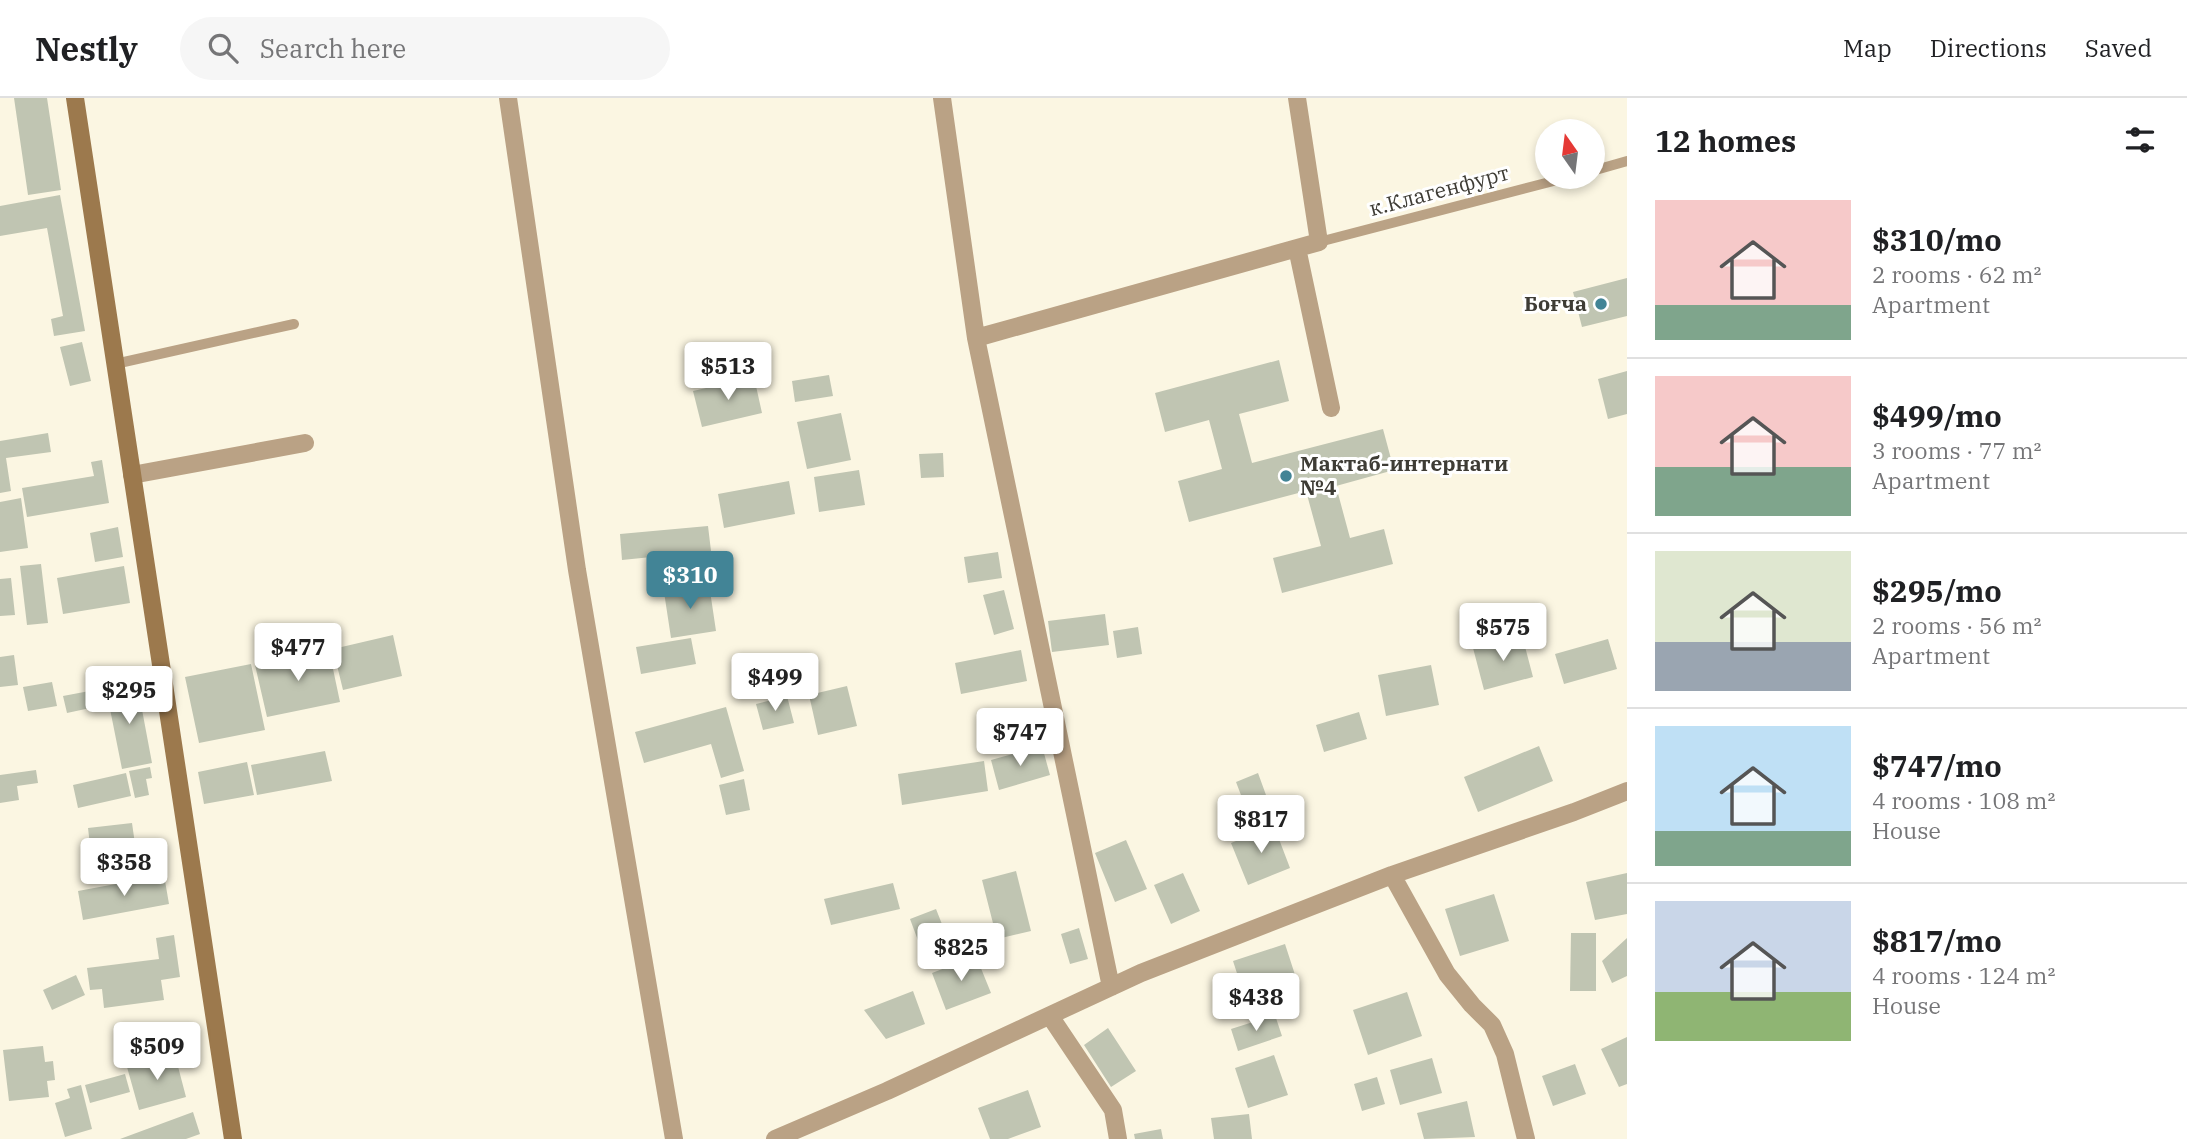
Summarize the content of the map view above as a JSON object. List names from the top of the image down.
{
  "streets": {
    "lane": ["к.Клагенфурт"]
  },
  "places": ["Боғча", "Мактаб-интернати №4"],
  "north": "top",
  "page": {
    "header": "Nestly",
    "search": "Search here",
    "nav": ["Map", "Directions", "Saved"],
    "heading": "12 homes",
    "list": [
      {
        "name": "$310/mo",
        "note": "2 rooms · 62 m² · Apartment"
      },
      {
        "name": "$499/mo",
        "note": "3 rooms · 77 m² · Apartment"
      },
      {
        "name": "$295/mo",
        "note": "2 rooms · 56 m² · Apartment"
      },
      {
        "name": "$747/mo",
        "note": "4 rooms · 108 m² · House"
      },
      {
        "name": "$817/mo",
        "note": "4 rooms · 124 m² · House"
      }
    ],
    "price": [
      "$513",
      "$310",
      "$575",
      "$477",
      "$499",
      "$295",
      "$747",
      "$817",
      "$358",
      "$825",
      "$438",
      "$509"
    ]
  }
}
